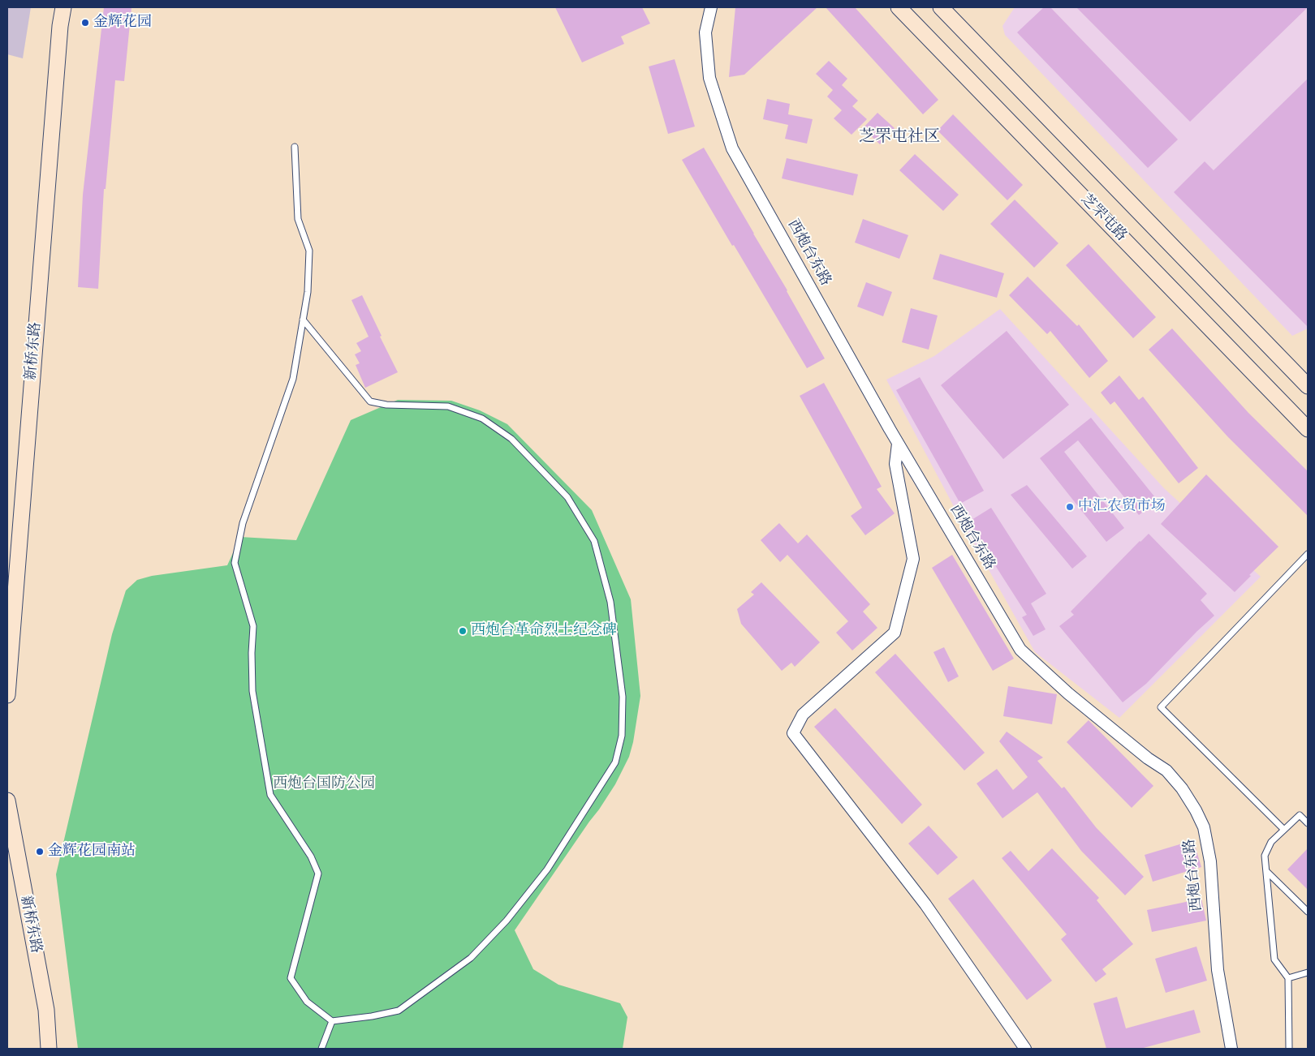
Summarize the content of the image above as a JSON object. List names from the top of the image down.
{
  "streets": {
    "main road": ["芝罘屯路", "新桥东路"],
    "street": ["西炮台东路"]
  },
  "districts": ["芝罘屯社区"],
  "parks": ["西炮台国防公园"],
  "places": [
    "金辉花园",
    "中汇农贸市场",
    "西炮台革命烈士纪念碑",
    "金辉花园南站"
  ]
}
